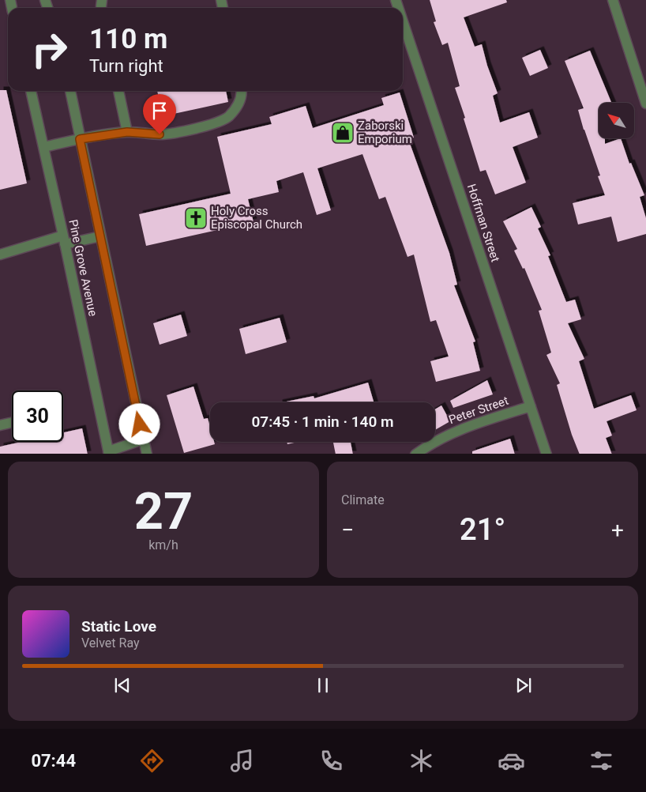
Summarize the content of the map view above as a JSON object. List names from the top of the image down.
{
  "streets": {
    "street": ["Hoffman Street", "Pine Grove Avenue", "Peter Street"]
  },
  "crossings": [
    ["Hoffman Street", "Peter Street"]
  ],
  "places": {
    "shop": ["Zaborski Emporium"],
    "church": ["Holy Cross Episcopal Church"]
  },
  "north": "top left",
  "page": {
    "turn": ["110 m", "Turn right"],
    "limit": "30",
    "trip": "07:45 · 1 min · 140 m",
    "tile": [
      ["27", "km/h"],
      "Climate"
    ],
    "heat": ["−", "21°", "+"],
    "song": ["Static Love", "Velvet Ray"],
    "tabs": "07:44"
  }
}
